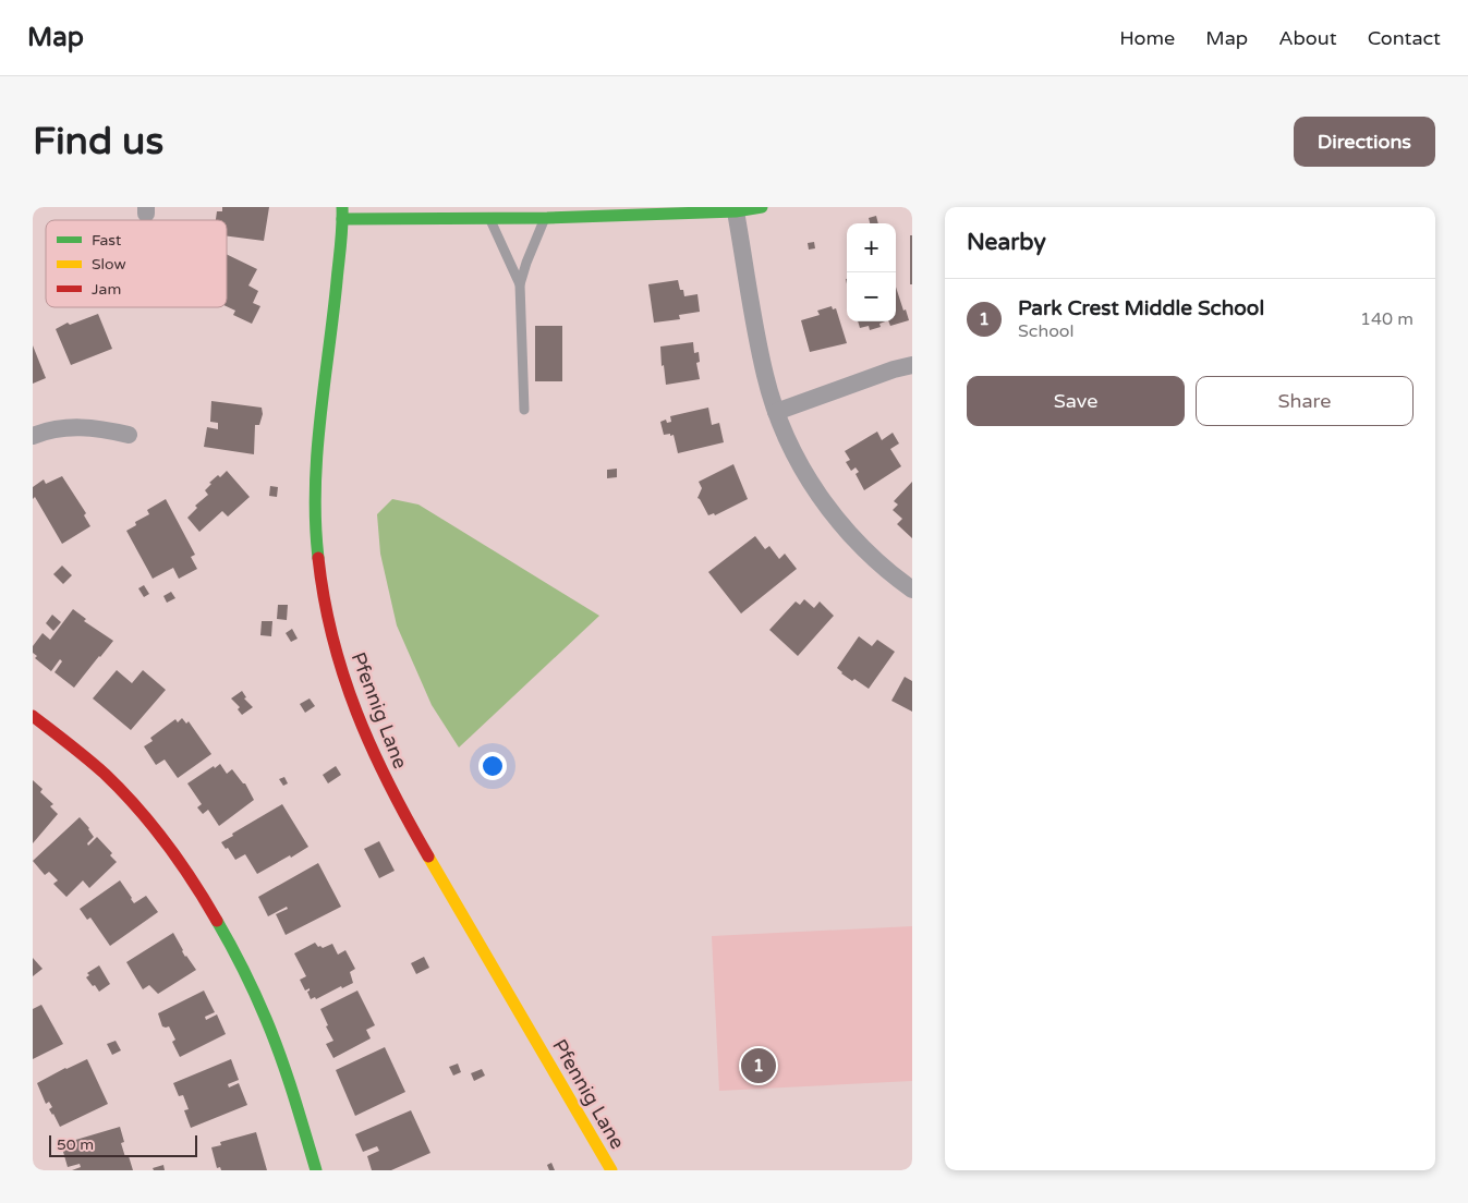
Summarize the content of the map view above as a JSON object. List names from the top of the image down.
{
  "streets": {
    "street": ["Pfennig Lane"]
  },
  "legend": ["Fast", "Slow", "Jam"],
  "scale_bar": "50 m",
  "page": {
    "header": "Map",
    "nav": [
      "Home",
      "Map",
      "About",
      "Contact"
    ],
    "buttons": [
      "Directions",
      ["Save", "Share"]
    ],
    "title": "Find us",
    "heading": "Nearby",
    "map_buttons": ["+", "−"],
    "list": [
      {
        "mark": "1",
        "name": "Park Crest Middle School",
        "note": "School",
        "value": "140 m"
      }
    ],
    "pins": "1",
    "scale": "50 m"
  }
}
